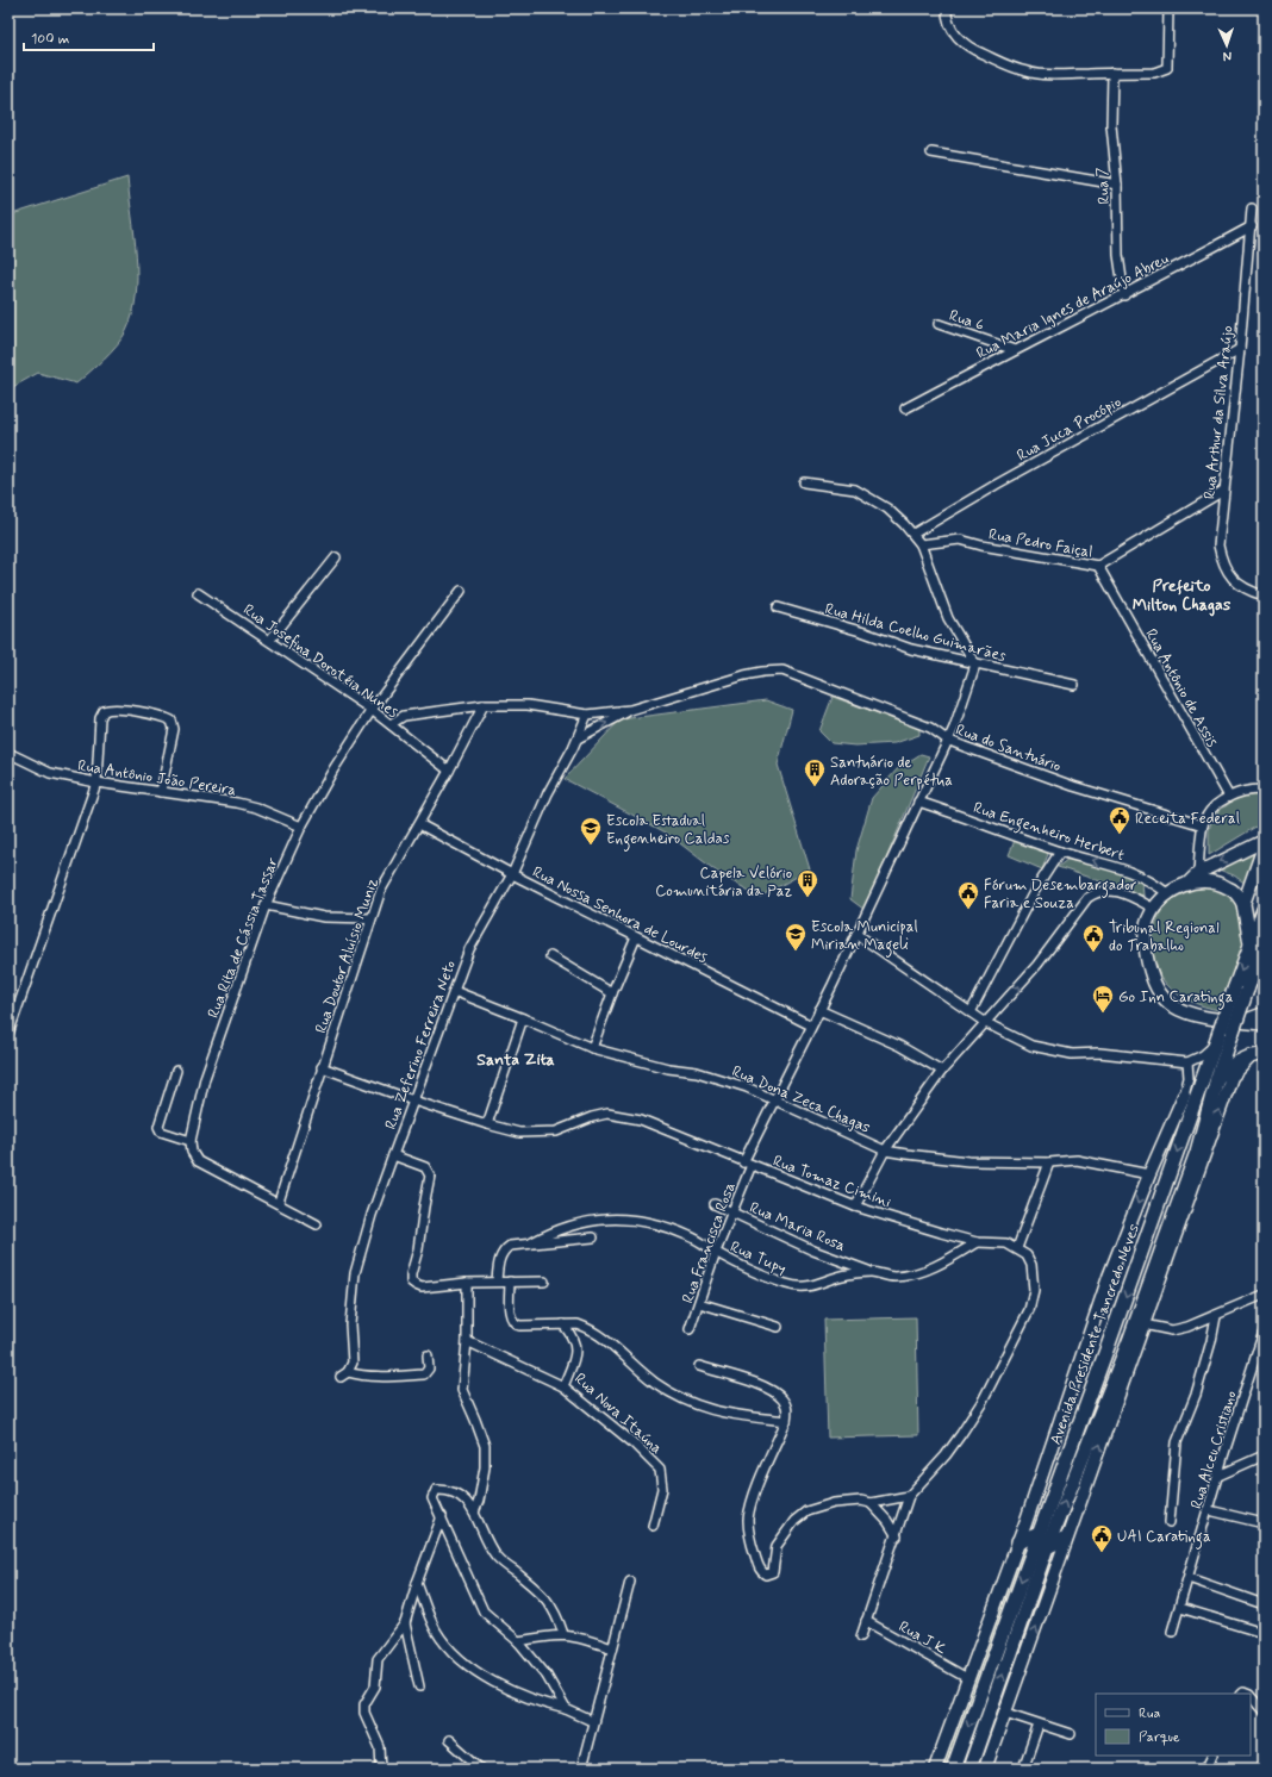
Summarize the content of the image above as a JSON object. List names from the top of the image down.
{
  "streets": {
    "highway": ["Avenida Presidente Tancredo Neves"],
    "street": [
      "Rua 7",
      "Rua Maria Ignes de Araújo Abreu",
      "Rua 6",
      "Rua Arthur da Silva Araújo",
      "Rua Juca Procópio",
      "Rua Pedro Faiçal",
      "Rua Hilda Coelho Guimarães",
      "Rua Josefina Dorotéia Nunes",
      "Rua Antônio de Assis",
      "Rua do Santuário",
      "Rua Antônio João Pereira",
      "Rua Engenheiro Herbert",
      "Rua Nossa Senhora de Lourdes",
      "Rua Rita de Cássia Tassar",
      "Rua Doutor Aluísio Muniz",
      "Rua Zeferino Ferreira Neto",
      "Rua Dona Zeca Chagas",
      "Rua Tomaz Cimini",
      "Rua Maria Rosa",
      "Rua Francisca Rosa",
      "Rua Tupy",
      "Rua Nova Itaúna",
      "Rua Alceu Cristiano",
      "Rua J K"
    ]
  },
  "crossings": [
    ["Rua 7", "Rua Maria Ignes de Araújo Abreu"],
    ["Rua Maria Ignes de Araújo Abreu", "Rua 6"],
    ["Rua Maria Ignes de Araújo Abreu", "Rua Arthur da Silva Araújo"],
    ["Rua Arthur da Silva Araújo", "Rua Juca Procópio"],
    ["Rua Arthur da Silva Araújo", "Rua Pedro Faiçal"],
    ["Rua Pedro Faiçal", "Rua Antônio de Assis"],
    ["Rua Hilda Coelho Guimarães", "Rua Francisca Rosa"],
    ["Rua Josefina Dorotéia Nunes", "Rua Rita de Cássia Tassar"],
    ["Rua Josefina Dorotéia Nunes", "Rua Doutor Aluísio Muniz"],
    ["Rua do Santuário", "Rua Francisca Rosa"],
    ["Rua Antônio João Pereira", "Rua Rita de Cássia Tassar"],
    ["Rua Engenheiro Herbert", "Rua Francisca Rosa"],
    ["Rua Nossa Senhora de Lourdes", "Rua Doutor Aluísio Muniz"],
    ["Rua Nossa Senhora de Lourdes", "Rua Zeferino Ferreira Neto"],
    ["Rua Nossa Senhora de Lourdes", "Rua Francisca Rosa"],
    ["Rua Doutor Aluísio Muniz", "Rua Tomaz Cimini"],
    ["Rua Zeferino Ferreira Neto", "Rua Dona Zeca Chagas"],
    ["Rua Zeferino Ferreira Neto", "Rua Tomaz Cimini"],
    ["Rua Dona Zeca Chagas", "Rua Francisca Rosa"],
    ["Rua Dona Zeca Chagas", "Avenida Presidente Tancredo Neves"],
    ["Rua Tomaz Cimini", "Rua Francisca Rosa"],
    ["Rua Tomaz Cimini", "Rua Tupy"],
    ["Rua Maria Rosa", "Rua Francisca Rosa"],
    ["Rua Maria Rosa", "Rua Tupy"],
    ["Rua Francisca Rosa", "Rua Tupy"],
    ["Avenida Presidente Tancredo Neves", "Rua J K"]
  ],
  "one_way": ["Rua Engenheiro Herbert"],
  "districts": ["Prefeito Milton Chagas", "Santa Zita"],
  "places": {
    "building": ["Santuário de Adoração Perpétua", "Capela Velório Comunitária da Paz"],
    "public building": [
      "Receita Federal",
      "Fórum Desembargador Faria e Souza",
      "Tribunal Regional do Trabalho",
      "UAI Caratinga"
    ],
    "school or university": ["Escola Estadual Engenheiro Caldas", "Escola Municipal Mirian Mageli"],
    "hotel": ["Go Inn Caratinga"]
  },
  "legend": ["Rua", "Parque"],
  "scale_bar": "100 m",
  "north": "bottom"
}
